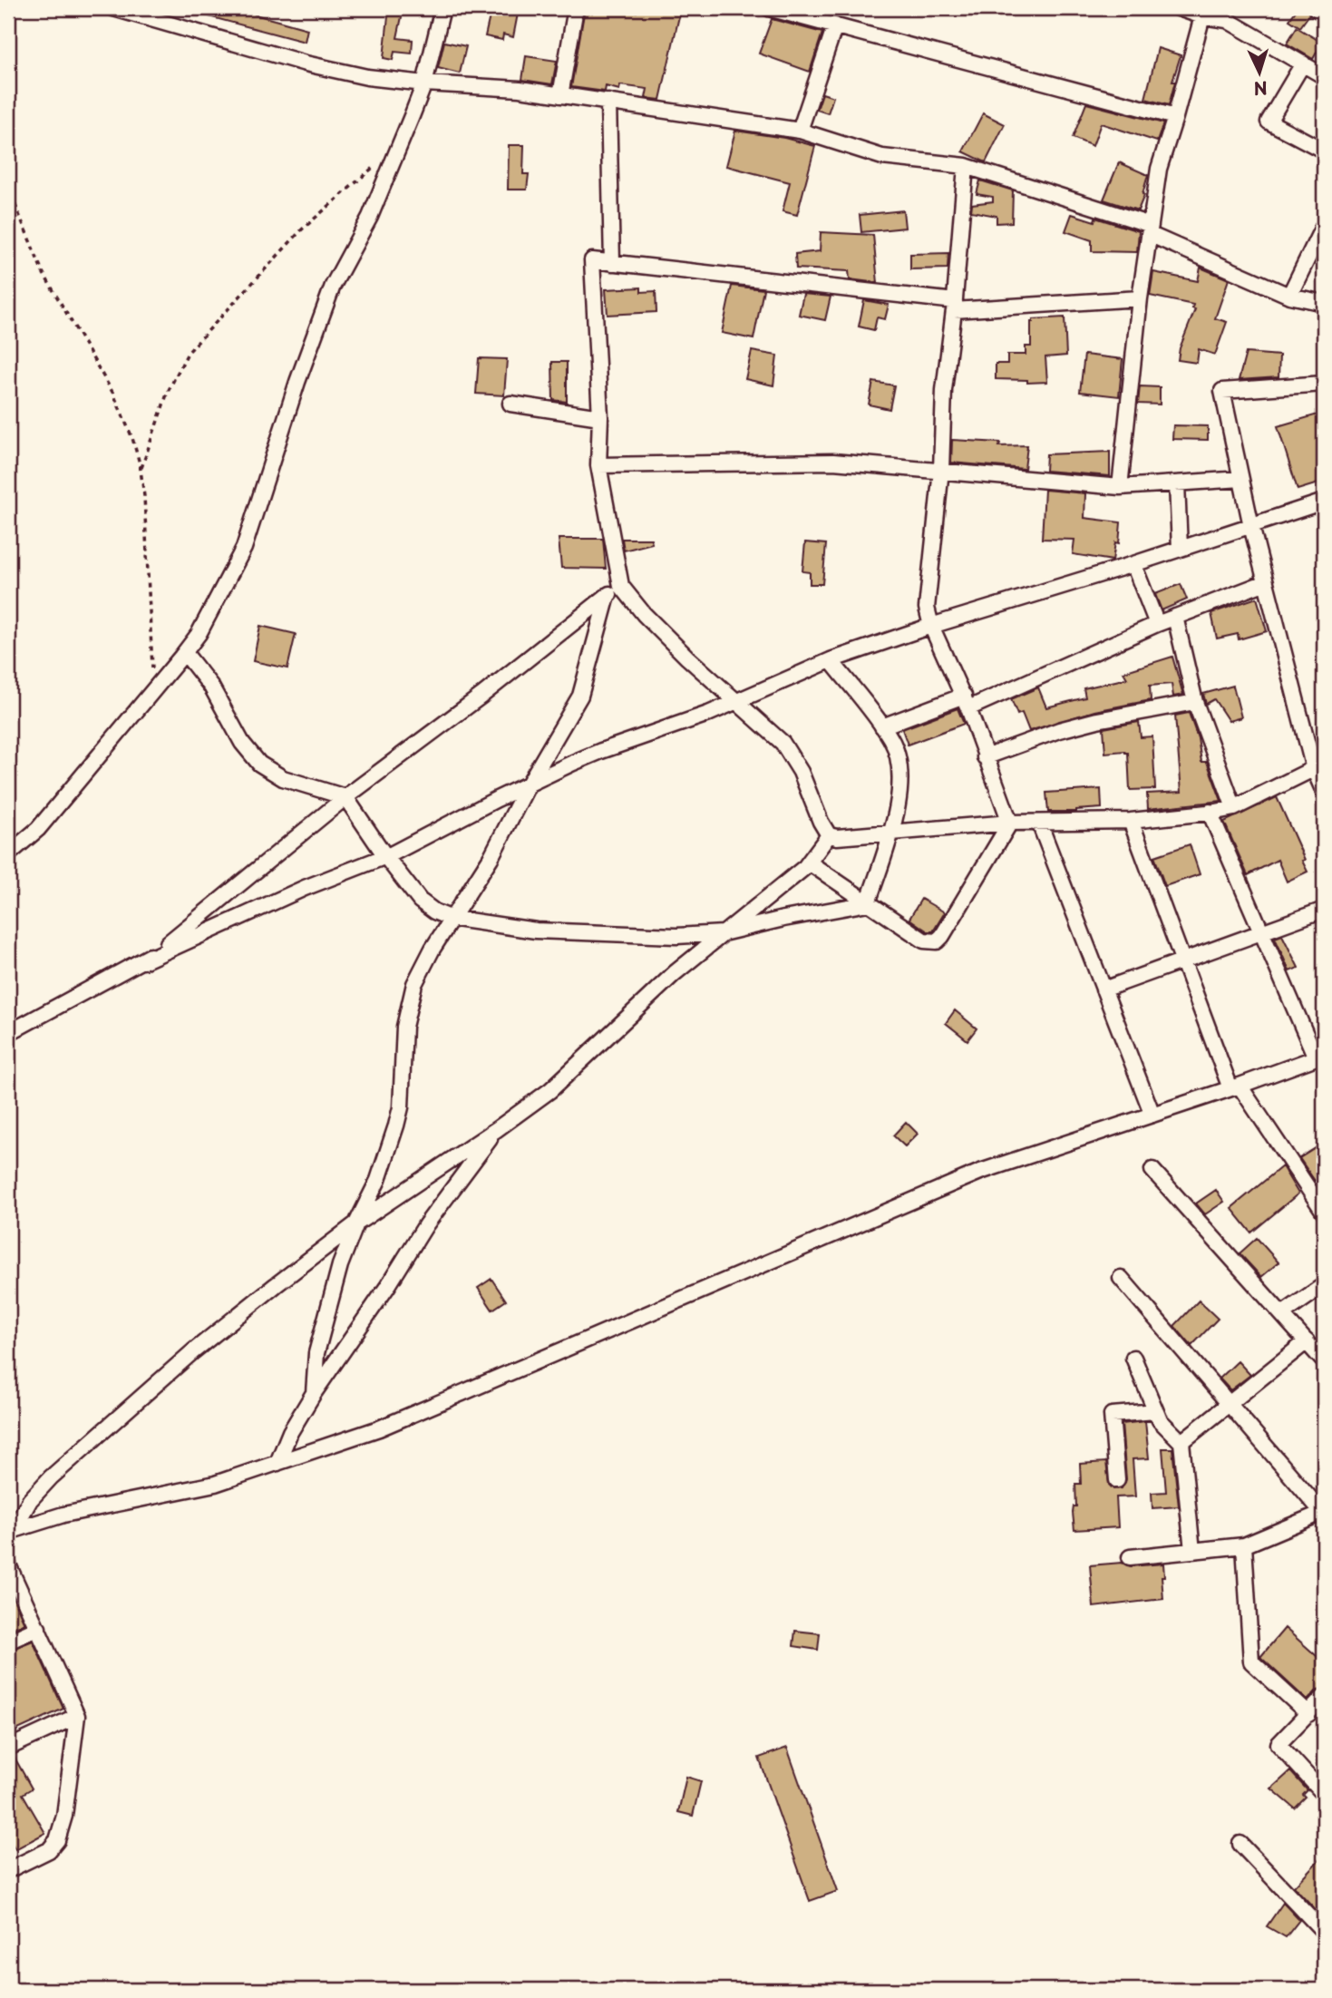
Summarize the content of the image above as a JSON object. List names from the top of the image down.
{
  "north": "bottom"
}
